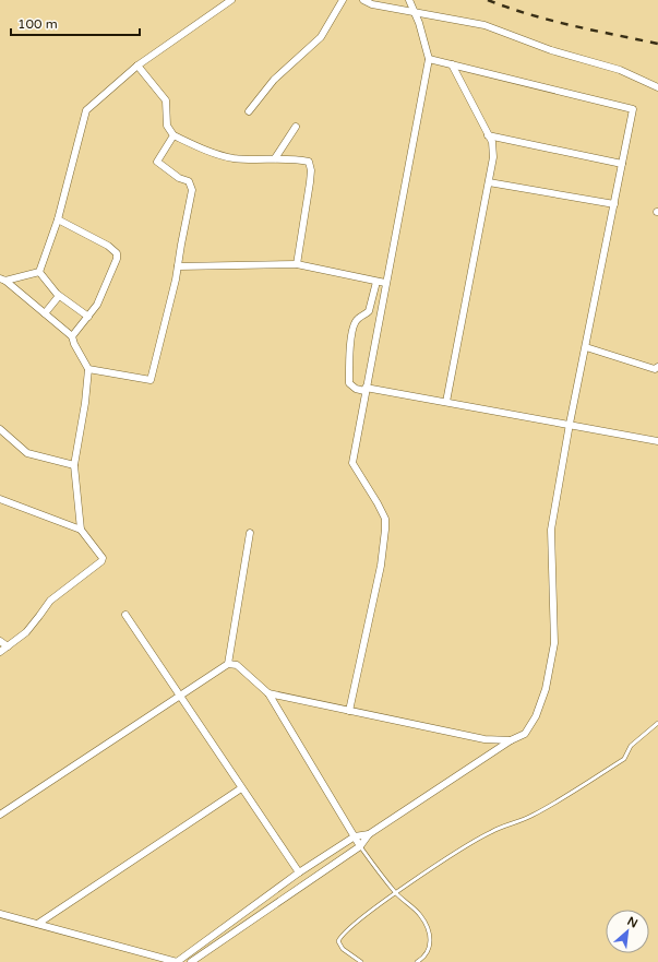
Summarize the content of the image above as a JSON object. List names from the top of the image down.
{
  "scale_bar": "100 m",
  "north": "top right"
}
